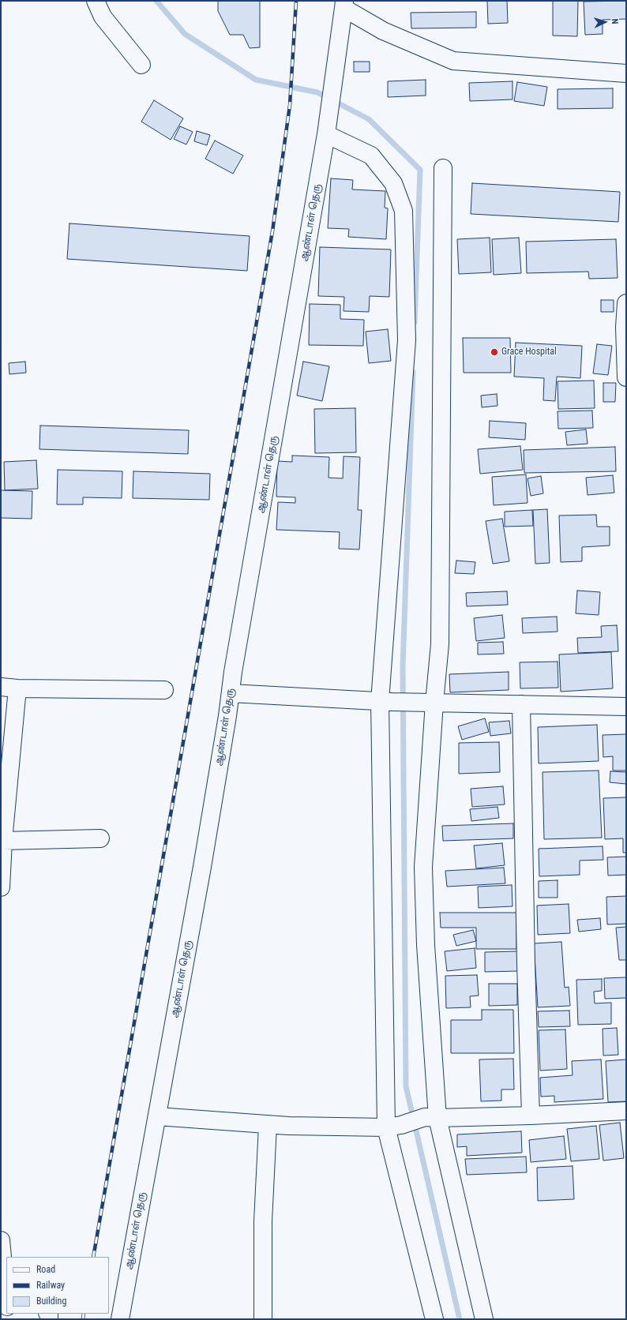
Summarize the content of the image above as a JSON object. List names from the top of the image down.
{
  "streets": {
    "street": ["ஆண்டாள் தெரு"]
  },
  "places": ["Grace Hospital"],
  "legend": ["Road", "Railway", "Building"],
  "north": "right"
}
